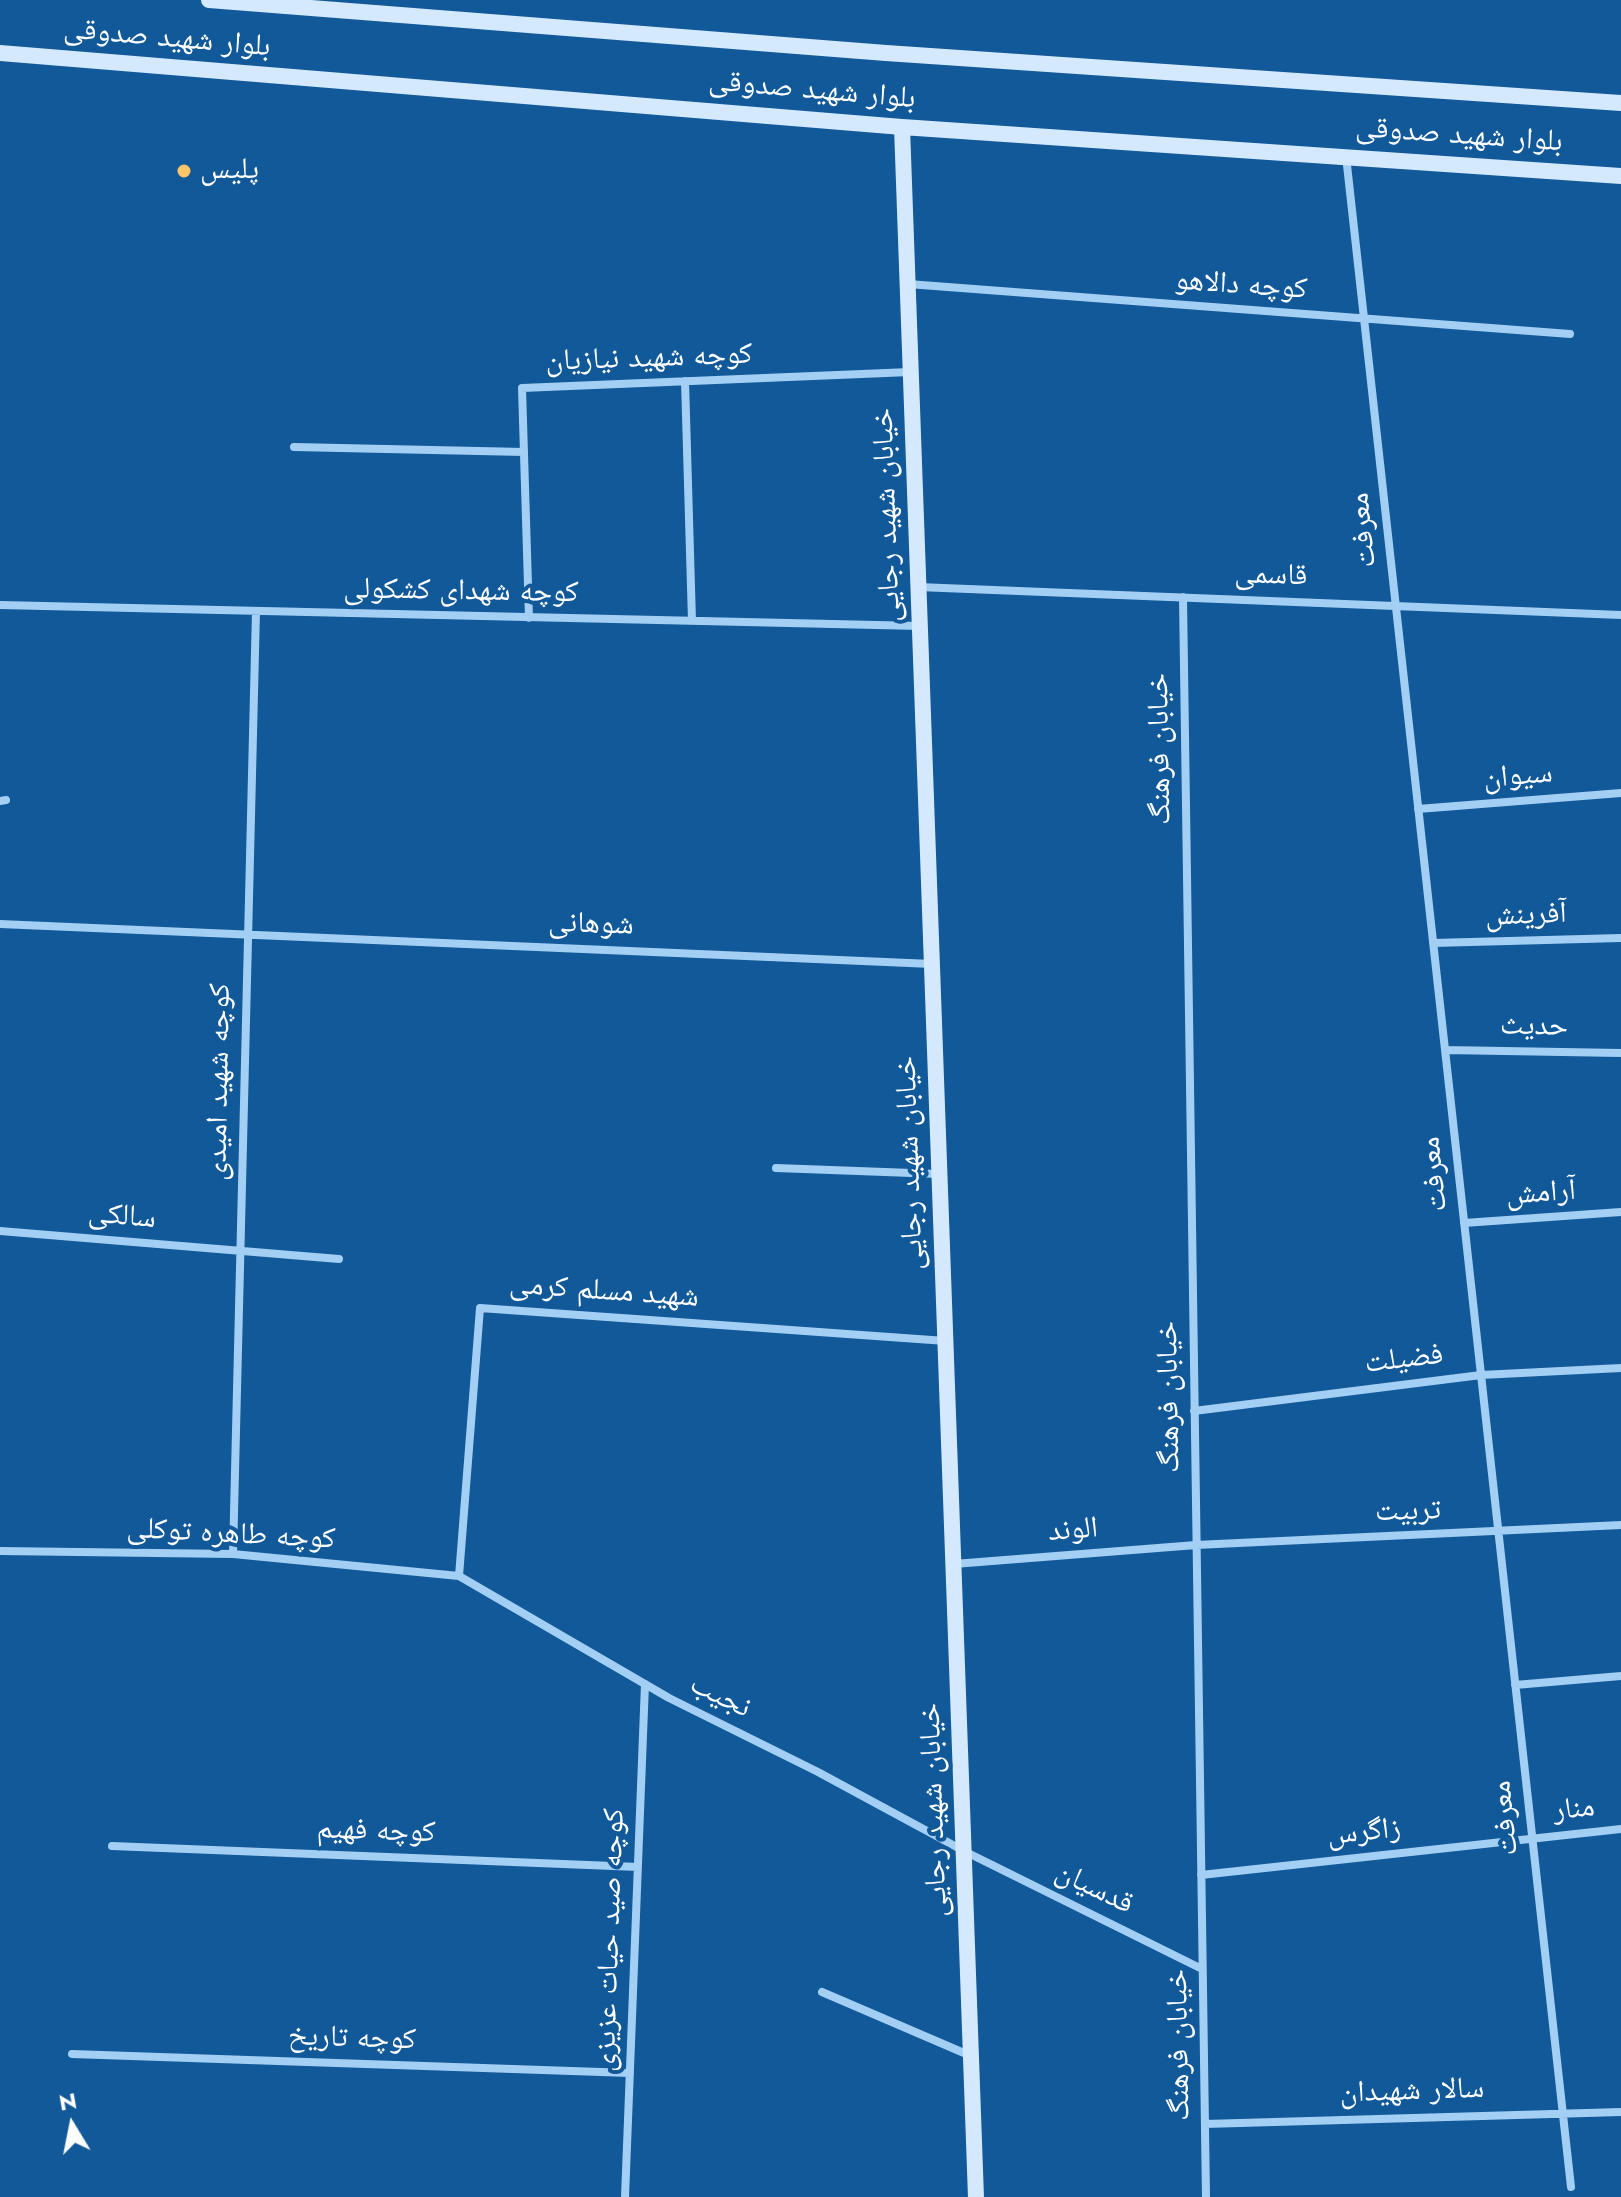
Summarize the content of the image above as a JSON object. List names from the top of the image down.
{
  "streets": {
    "main road": ["بلوار شهید صدوقی", "خیابان شهید رجایی"],
    "street": [
      "کوچه دالاهو",
      "کوچه شهید نیازیان",
      "معرفت",
      "قاسمی",
      "کوچه شهدای کشکولی",
      "خیابان فرهنگ",
      "سیوان",
      "آفرینش",
      "شوهانی",
      "حدیث",
      "کوچه شهید امیدی",
      "آرامش",
      "سالکی",
      "شهید مسلم کرمی",
      "فضیلت",
      "تربیت",
      "الوند",
      "کوچه طاهره توکلی",
      "نجیب",
      "منار",
      "کوچه فهیم",
      "زاگرس",
      "قدسیان",
      "کوچه صید حیات عزیزی",
      "کوچه تاریخ",
      "سالار شهیدان"
    ]
  },
  "crossings": [
    ["بلوار شهید صدوقی", "خیابان شهید رجایی"],
    ["بلوار شهید صدوقی", "معرفت"],
    ["کوچه دالاهو", "خیابان شهید رجایی"],
    ["کوچه دالاهو", "معرفت"],
    ["کوچه شهید نیازیان", "خیابان شهید رجایی"],
    ["کوچه شهید نیازیان", "کوچه شهدای کشکولی"],
    ["خیابان شهید رجایی", "قاسمی"],
    ["خیابان شهید رجایی", "کوچه شهدای کشکولی"],
    ["خیابان شهید رجایی", "شوهانی"],
    ["خیابان شهید رجایی", "شهید مسلم کرمی"],
    ["خیابان شهید رجایی", "الوند"],
    ["خیابان شهید رجایی", "نجیب"],
    ["خیابان شهید رجایی", "قدسیان"],
    ["معرفت", "قاسمی"],
    ["معرفت", "سیوان"],
    ["معرفت", "آفرینش"],
    ["معرفت", "حدیث"],
    ["معرفت", "آرامش"],
    ["معرفت", "فضیلت"],
    ["معرفت", "تربیت"],
    ["معرفت", "منار"],
    ["معرفت", "زاگرس"],
    ["معرفت", "سالار شهیدان"],
    ["قاسمی", "خیابان فرهنگ"],
    ["کوچه شهدای کشکولی", "کوچه شهید امیدی"],
    ["خیابان فرهنگ", "فضیلت"],
    ["خیابان فرهنگ", "تربیت"],
    ["خیابان فرهنگ", "الوند"],
    ["خیابان فرهنگ", "زاگرس"],
    ["خیابان فرهنگ", "قدسیان"],
    ["خیابان فرهنگ", "سالار شهیدان"],
    ["شوهانی", "کوچه شهید امیدی"],
    ["کوچه شهید امیدی", "سالکی"],
    ["کوچه شهید امیدی", "کوچه طاهره توکلی"],
    ["شهید مسلم کرمی", "کوچه طاهره توکلی"],
    ["شهید مسلم کرمی", "نجیب"],
    ["تربیت", "الوند"],
    ["کوچه طاهره توکلی", "نجیب"],
    ["نجیب", "قدسیان"],
    ["نجیب", "کوچه صید حیات عزیزی"],
    ["منار", "زاگرس"],
    ["کوچه فهیم", "کوچه صید حیات عزیزی"],
    ["کوچه صید حیات عزیزی", "کوچه تاریخ"]
  ],
  "places": ["پلیس"],
  "north": "top"
}
